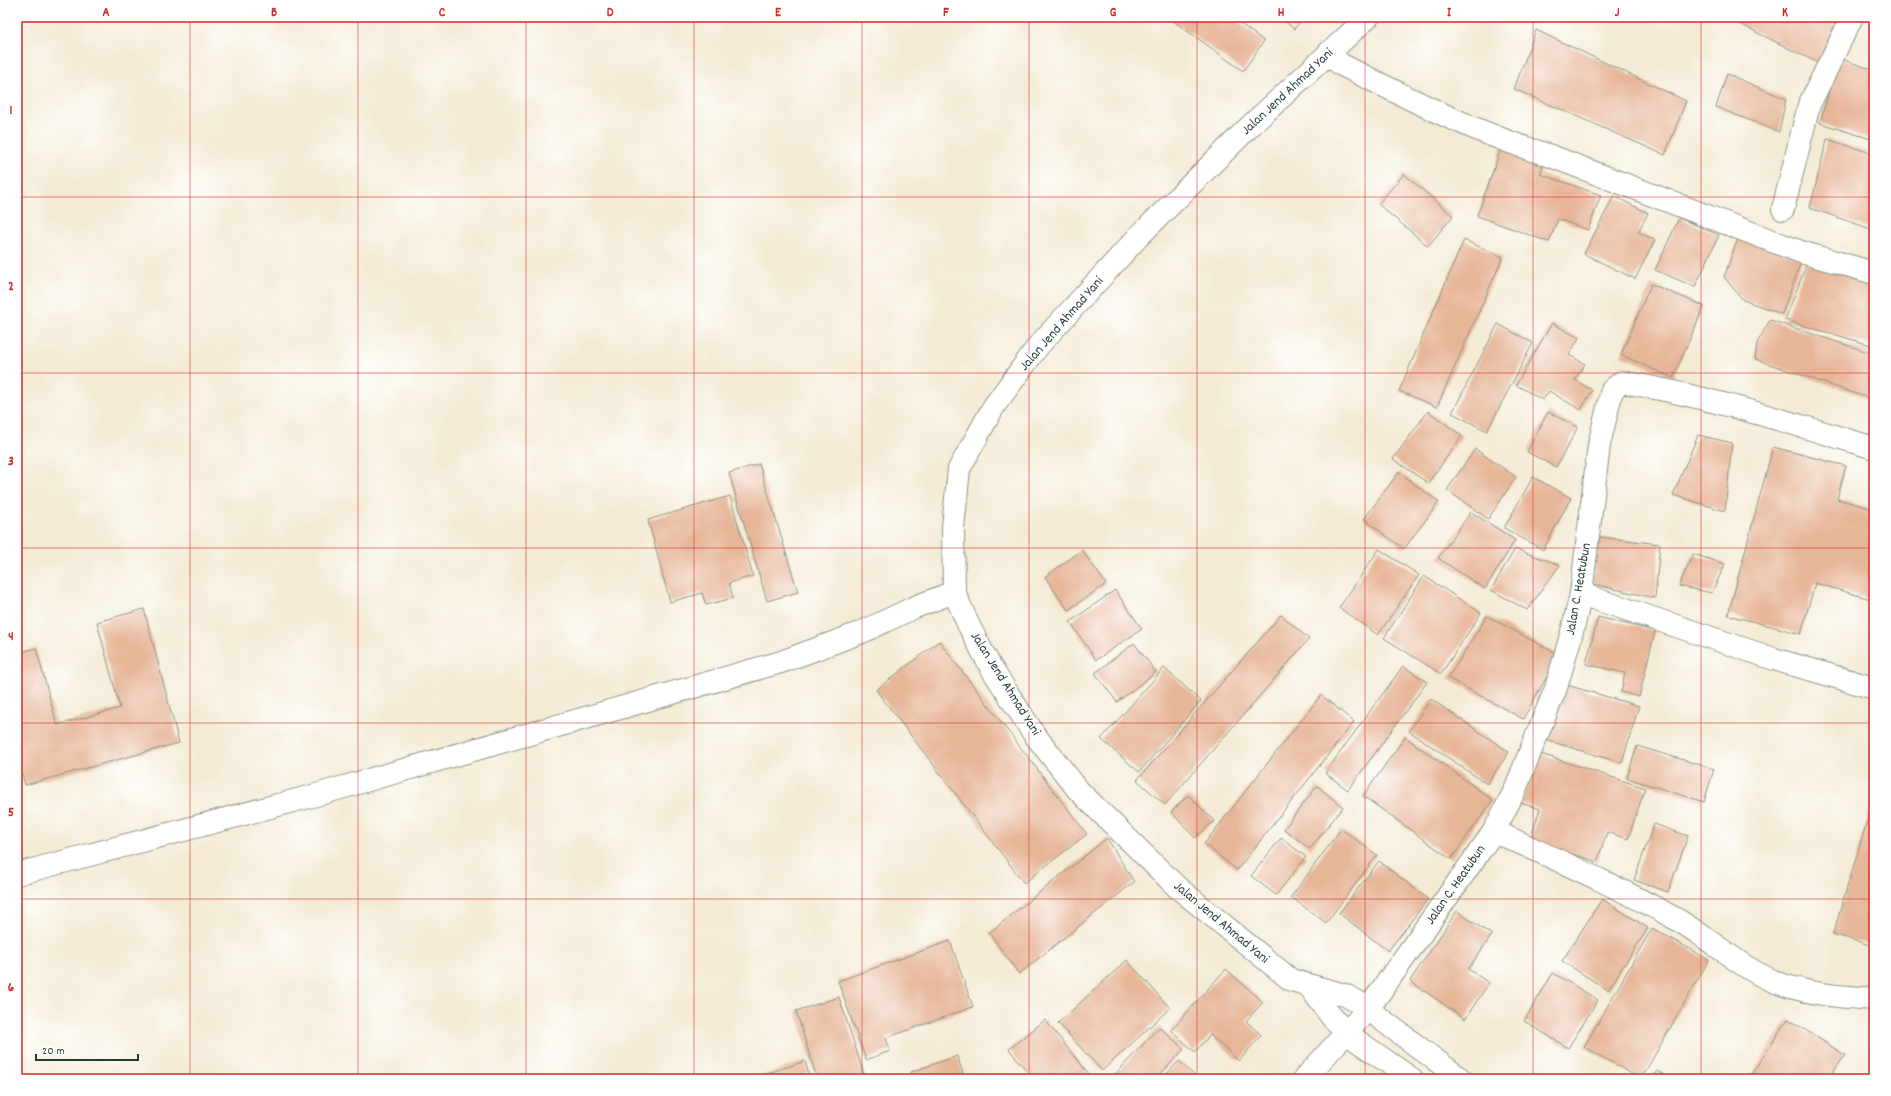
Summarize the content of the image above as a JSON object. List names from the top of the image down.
{
  "streets": {
    "street": ["Jalan Jend Ahmad Yani", "Jalan C. Heatubun"]
  },
  "crossings": [
    ["Jalan Jend Ahmad Yani", "Jalan C. Heatubun"]
  ],
  "scale_bar": "20 m",
  "grid": {
    "columns": [
      "A",
      "B",
      "C",
      "D",
      "E",
      "F",
      "G",
      "H",
      "I",
      "J",
      "K"
    ],
    "rows": [
      "1",
      "2",
      "3",
      "4",
      "5",
      "6"
    ]
  }
}
